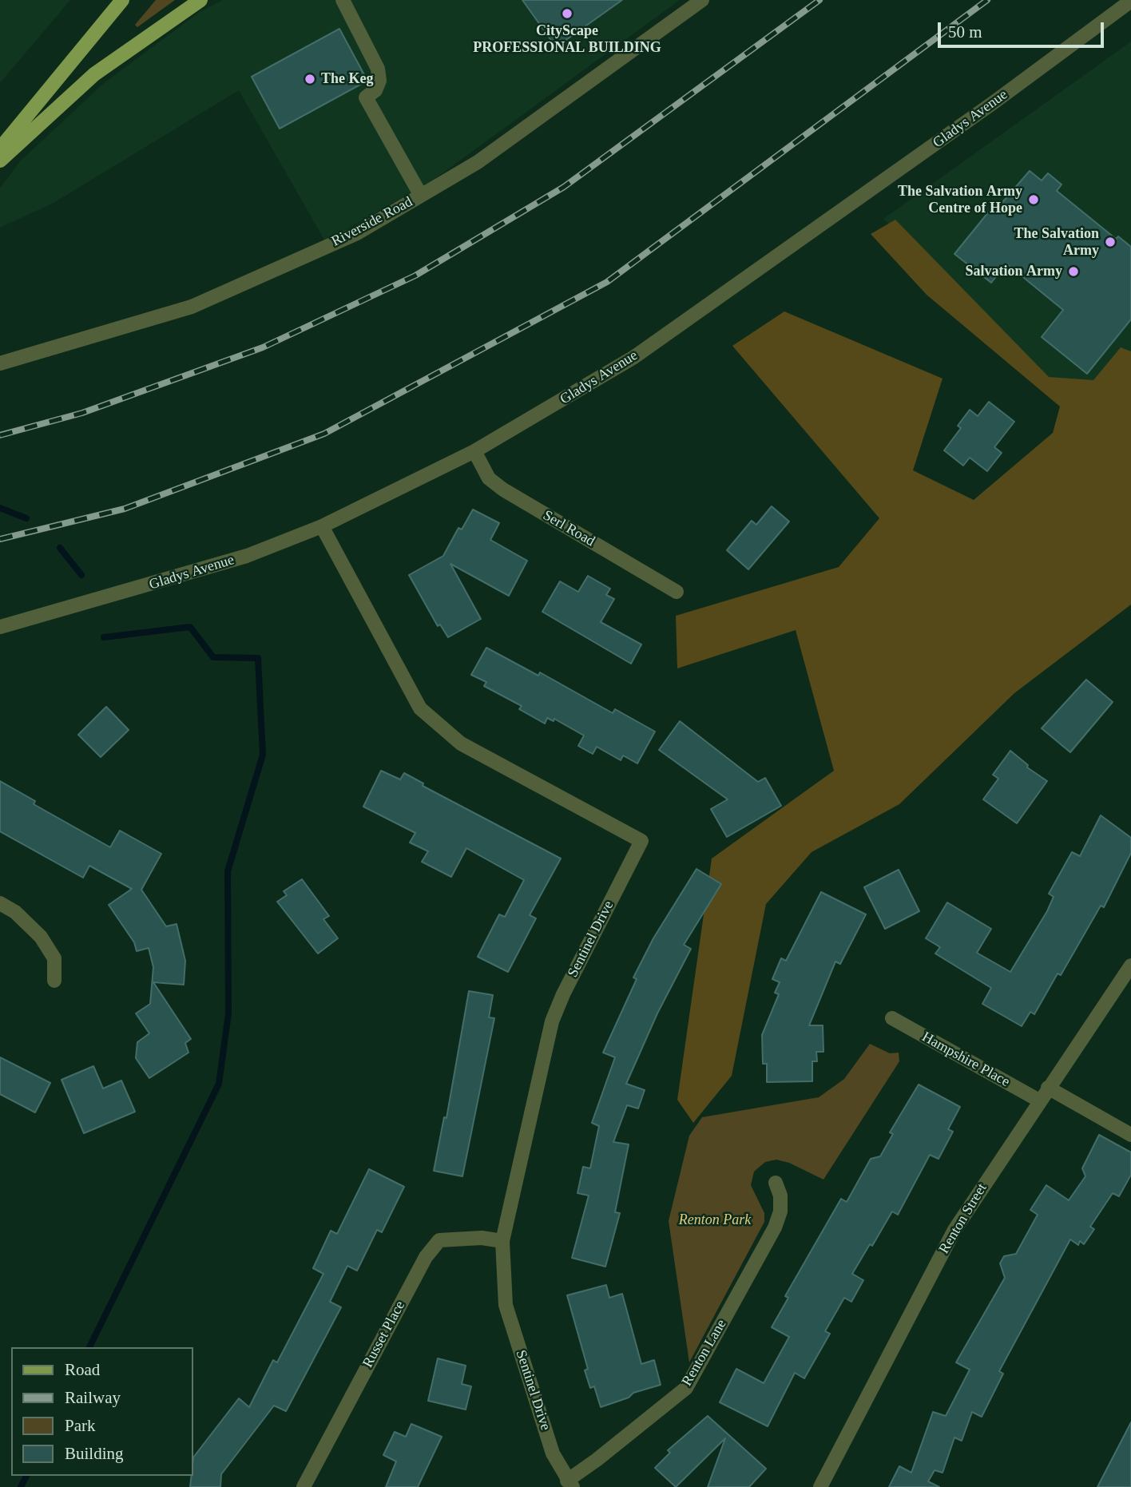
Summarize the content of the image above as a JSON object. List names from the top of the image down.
{
  "streets": {
    "street": [
      "Gladys Avenue",
      "Riverside Road",
      "Serl Road",
      "Sentinel Drive",
      "Hampshire Place",
      "Renton Street",
      "Russet Place",
      "Renton Lane"
    ]
  },
  "crossings": [
    ["Gladys Avenue", "Serl Road"],
    ["Gladys Avenue", "Sentinel Drive"],
    ["Sentinel Drive", "Russet Place"],
    ["Sentinel Drive", "Renton Lane"],
    ["Hampshire Place", "Renton Street"]
  ],
  "parks": ["Renton Park"],
  "places": [
    "CityScape PROFESSIONAL BUILDING",
    "The Keg",
    "The Salvation Army Centre of Hope",
    "The Salvation Army",
    "Salvation Army"
  ],
  "legend": [
    "Road",
    "Railway",
    "Park",
    "Building"
  ],
  "scale_bar": "50 m"
}
